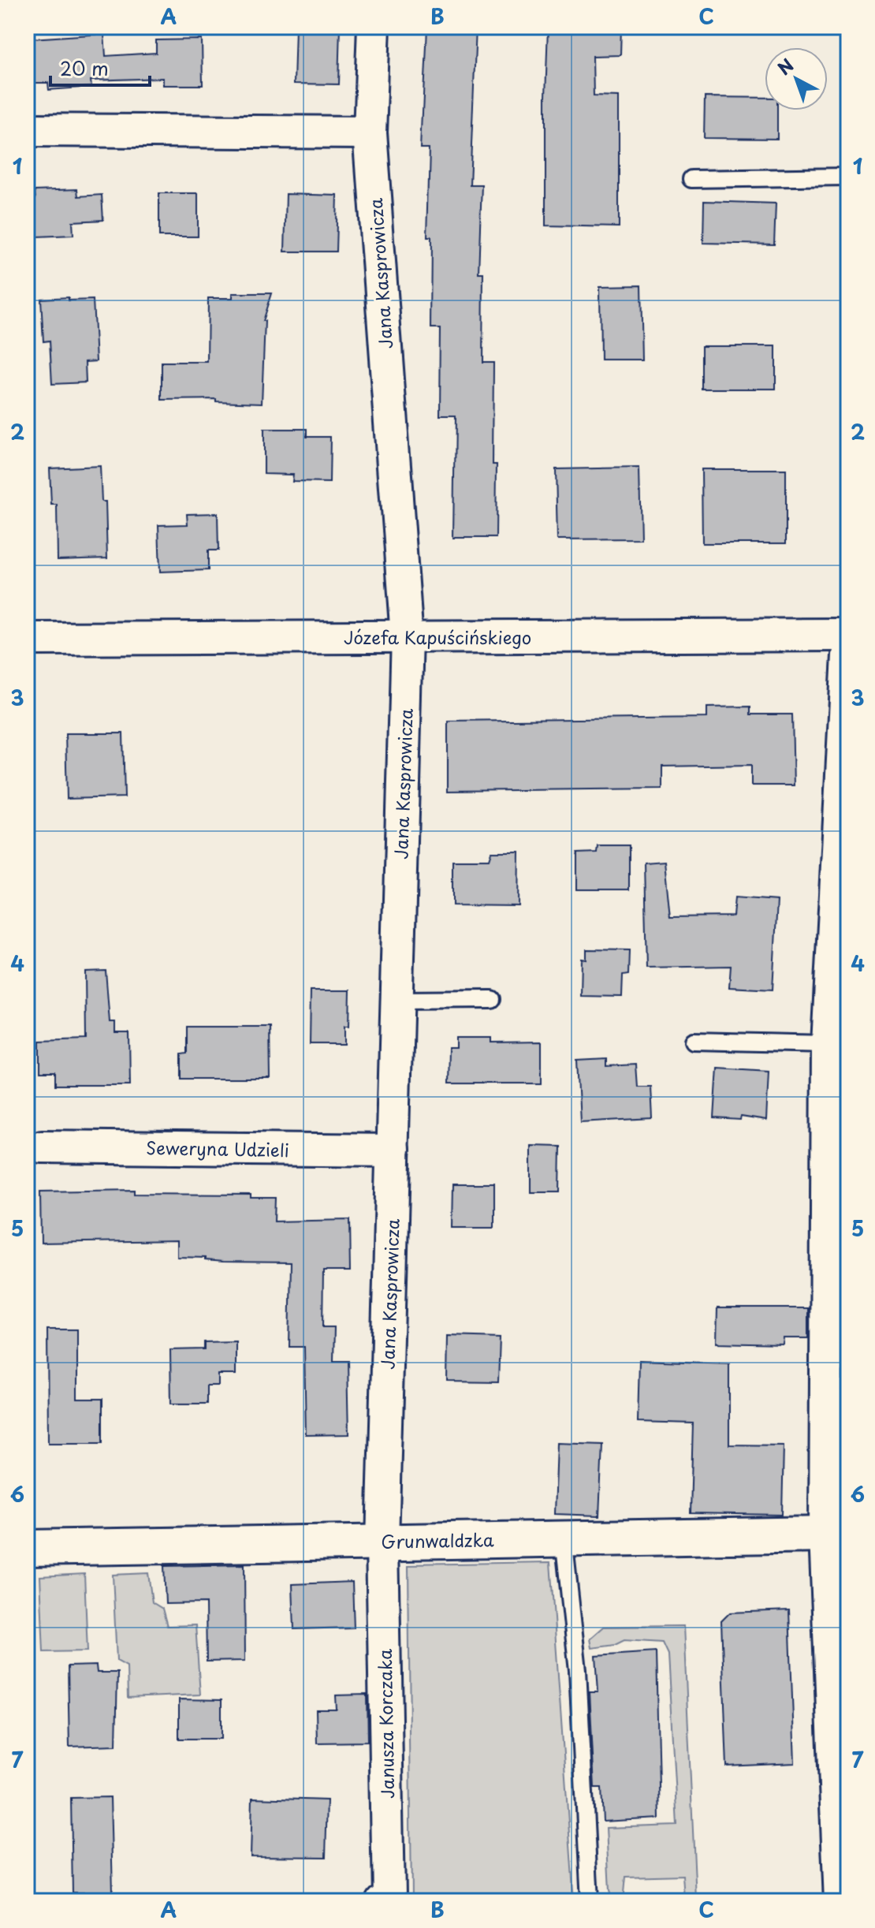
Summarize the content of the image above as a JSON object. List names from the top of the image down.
{
  "streets": {
    "street": [
      "Jana Kasprowicza",
      "Józefa Kapuścińskiego",
      "Seweryna Udzieli",
      "Grunwaldzka",
      "Janusza Korczaka"
    ]
  },
  "crossings": [
    ["Jana Kasprowicza", "Józefa Kapuścińskiego"],
    ["Jana Kasprowicza", "Seweryna Udzieli"],
    ["Jana Kasprowicza", "Grunwaldzka"],
    ["Jana Kasprowicza", "Janusza Korczaka"],
    ["Grunwaldzka", "Janusza Korczaka"]
  ],
  "scale_bar": "20 m",
  "north": "top left",
  "grid": {
    "columns": ["A", "B", "C"],
    "rows": [
      "1",
      "2",
      "3",
      "4",
      "5",
      "6",
      "7"
    ]
  }
}
